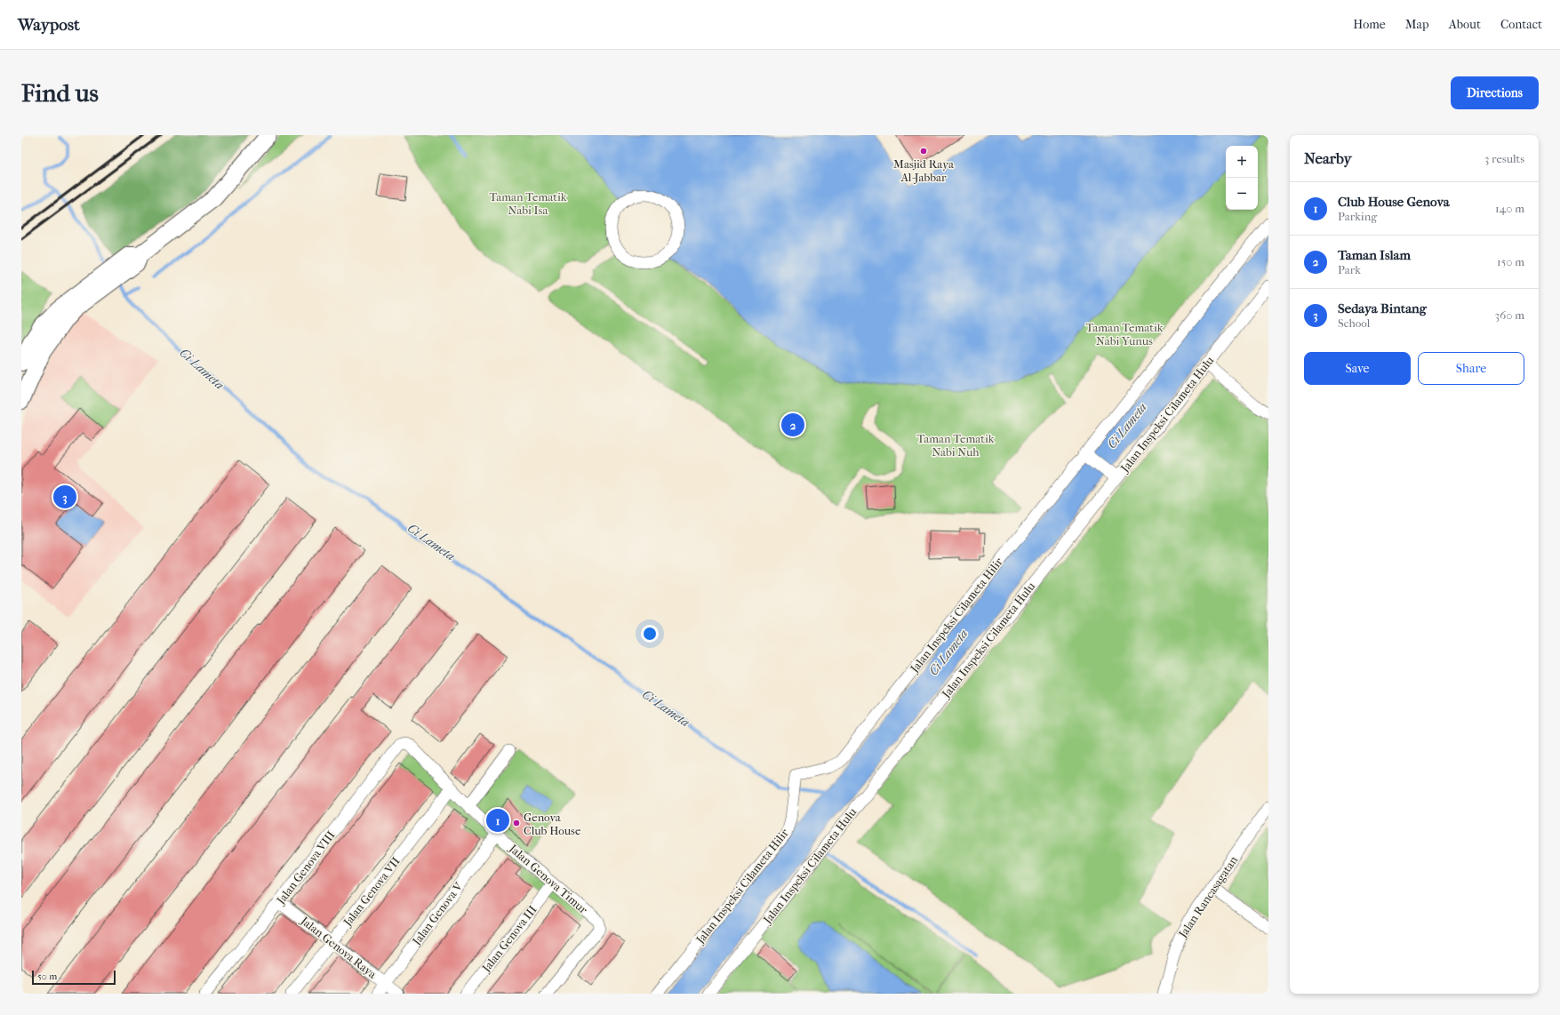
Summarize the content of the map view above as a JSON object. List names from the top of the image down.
{
  "streets": {
    "street": [
      "Jalan Inspeksi Cilameta Hulu",
      "Jalan Inspeksi Cilameta Hilir",
      "Jalan Genova VIII",
      "Jalan Genova Timur",
      "Jalan Genova VII",
      "Jalan Rancasagatan",
      "Jalan Genova V",
      "Jalan Genova III",
      "Jalan Genova Raya"
    ]
  },
  "crossings": [
    ["Jalan Genova VIII", "Jalan Genova Timur"],
    ["Jalan Genova VIII", "Jalan Genova Raya"],
    ["Jalan Genova Timur", "Jalan Genova VII"],
    ["Jalan Genova Timur", "Jalan Genova V"],
    ["Jalan Genova Timur", "Jalan Genova III"],
    ["Jalan Genova VII", "Jalan Genova Raya"],
    ["Jalan Genova V", "Jalan Genova Raya"]
  ],
  "water": ["Ci Lameta"],
  "parks": ["Taman Tematik Nabi Isa", "Taman Tematik Nabi Yunus", "Taman Tematik Nabi Nuh"],
  "places": ["Masjid Raya Al-Jabbar", "Genova Club House"],
  "scale_bar": "50 m",
  "page": {
    "header": "Waypost",
    "nav": [
      "Home",
      "Map",
      "About",
      "Contact"
    ],
    "buttons": [
      "Directions",
      ["Save", "Share"]
    ],
    "title": "Find us",
    "heading": ["Nearby", "3 results"],
    "map_buttons": ["+", "−"],
    "list": [
      {
        "mark": "1",
        "name": "Club House Genova",
        "note": "Parking",
        "value": "140 m"
      },
      {
        "mark": "2",
        "name": "Taman Islam",
        "note": "Park",
        "value": "150 m"
      },
      {
        "mark": "3",
        "name": "Sedaya Bintang",
        "note": "School",
        "value": "360 m"
      }
    ],
    "pins": ["2", "3", "1"],
    "scale": "50 m"
  }
}
